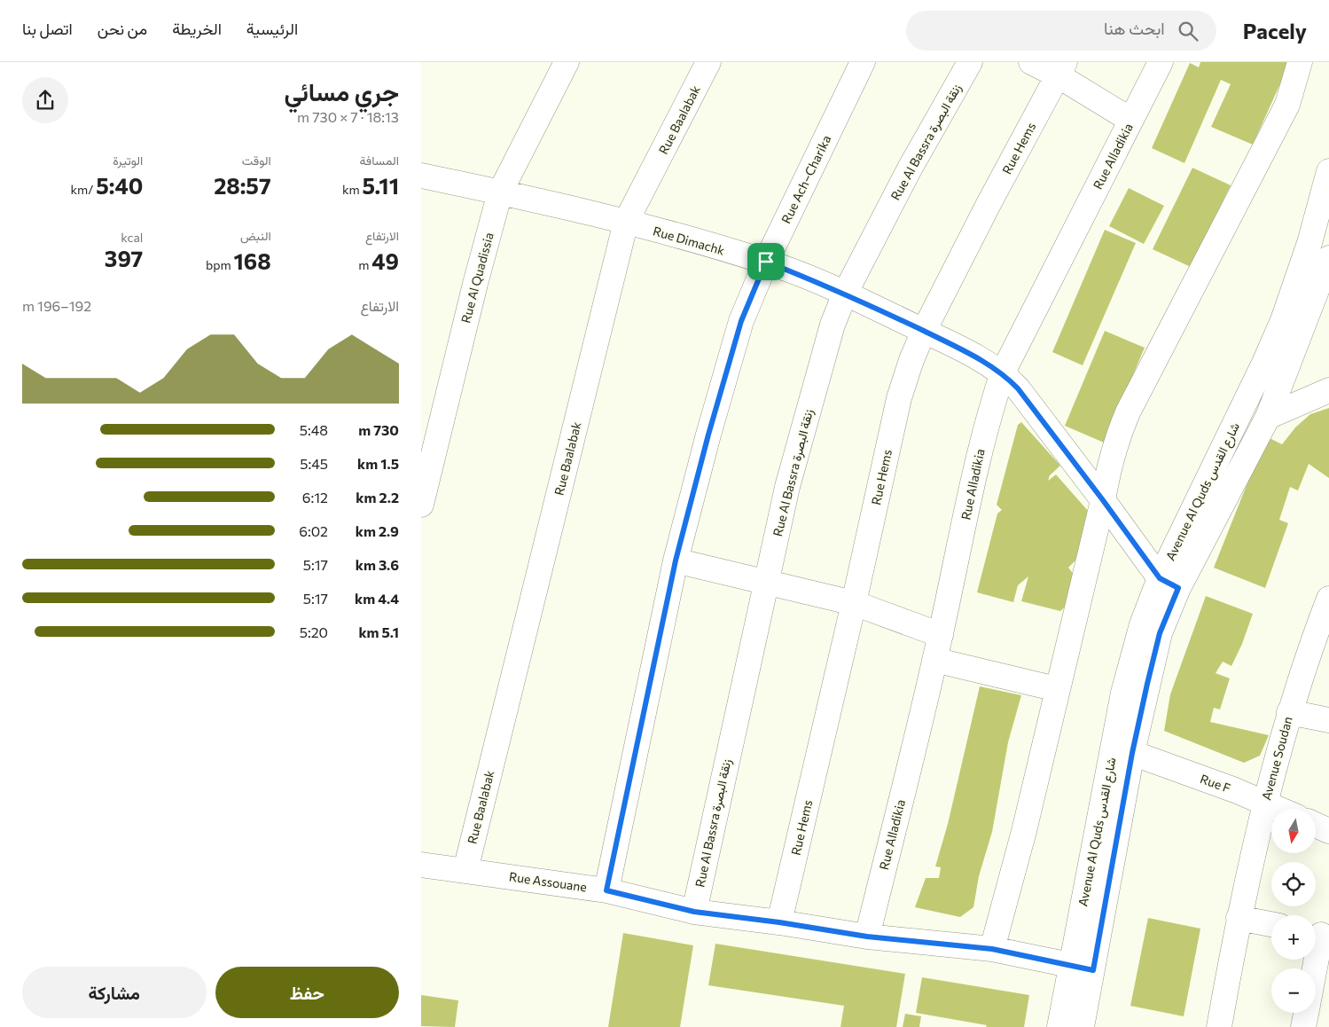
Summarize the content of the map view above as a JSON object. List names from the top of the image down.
{
  "streets": {
    "street": [
      "Rue Baalabak",
      "Rue Al Bassra زنقة البصرة",
      "Rue Hems",
      "Rue Alladikia",
      "Rue Ach–Charika",
      "Rue Dimachk",
      "Rue Al Quadissia",
      "Avenue Al Quds شارع القدس",
      "Avenue Soudan",
      "Rue F",
      "Rue Assouane"
    ]
  },
  "crossings": [
    ["Rue Baalabak", "Rue Dimachk"],
    ["Rue Baalabak", "Rue Assouane"],
    ["Rue Al Bassra زنقة البصرة", "Rue Dimachk"],
    ["Rue Al Bassra زنقة البصرة", "Rue Assouane"],
    ["Rue Hems", "Rue Dimachk"],
    ["Rue Hems", "Rue Assouane"],
    ["Rue Alladikia", "Rue Dimachk"],
    ["Rue Alladikia", "Rue Assouane"],
    ["Rue Ach–Charika", "Rue Dimachk"],
    ["Rue Ach–Charika", "Rue Assouane"],
    ["Rue Dimachk", "Rue Al Quadissia"],
    ["Rue Dimachk", "Avenue Al Quds شارع القدس"],
    ["Avenue Al Quds شارع القدس", "Rue F"],
    ["Avenue Al Quds شارع القدس", "Rue Assouane"],
    ["Avenue Soudan", "Rue F"]
  ],
  "north": "bottom",
  "page": {
    "header": "Pacely",
    "search": "ابحث هنا",
    "nav": [
      "الرئيسية",
      "الخريطة",
      "من نحن",
      "اتصل بنا"
    ],
    "heading": ["جري مسائي", "18:13 · 7 × 730 m"],
    "stats": [
      ["المسافة", "5.11 km"],
      ["الوقت", "28:57"],
      ["الوتيرة", "5:40 /km"],
      ["الارتفاع", "49 m"],
      ["النبض", "168 bpm"],
      ["kcal", "397"]
    ],
    "chart": ["الارتفاع", "192–196 m"],
    "list": [
      {
        "name": "730 m",
        "note": "5:48"
      },
      {
        "name": "1.5 km",
        "note": "5:45"
      },
      {
        "name": "2.2 km",
        "note": "6:12"
      },
      {
        "name": "2.9 km",
        "note": "6:02"
      },
      {
        "name": "3.6 km",
        "note": "5:17"
      },
      {
        "name": "4.4 km",
        "note": "5:17"
      },
      {
        "name": "5.1 km",
        "note": "5:20"
      }
    ],
    "map_buttons": ["+", "−"],
    "buttons": ["حفظ", "مشاركة"]
  }
}
